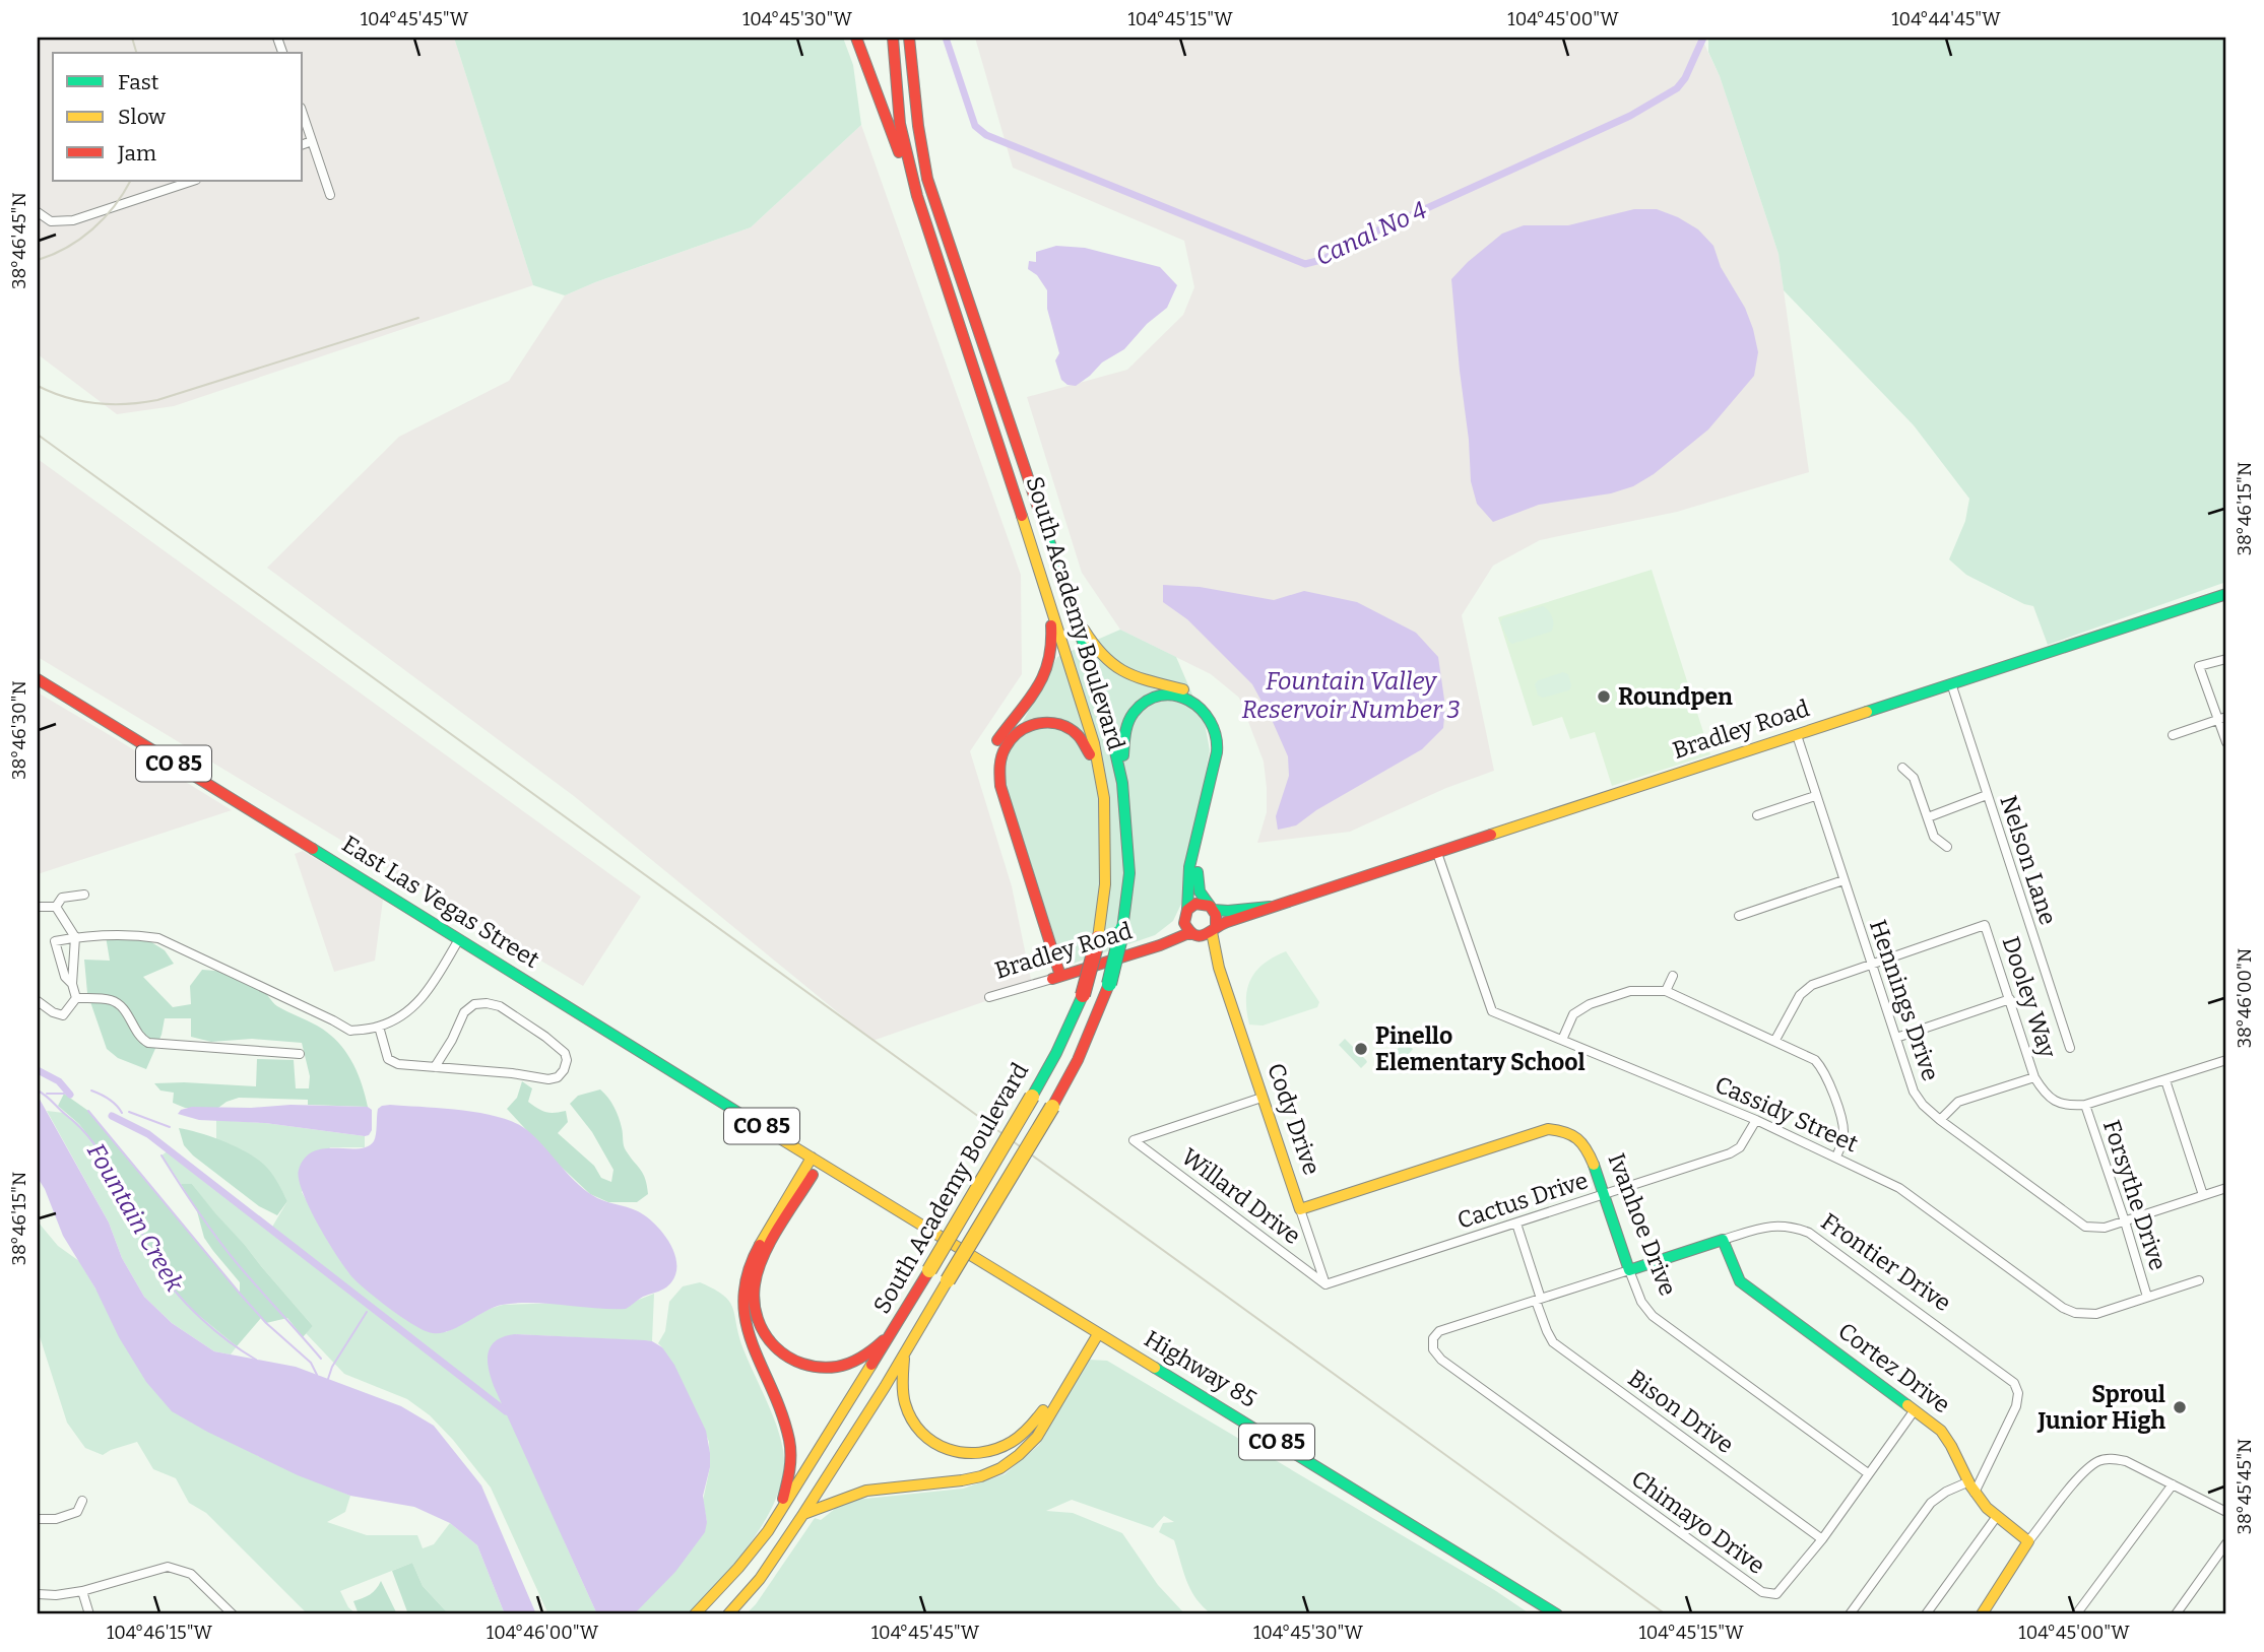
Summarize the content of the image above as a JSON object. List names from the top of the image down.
{
  "streets": {
    "main road": [
      "South Academy Boulevard",
      "Bradley Road",
      "CO 85",
      "East Las Vegas Street",
      "Cody Drive",
      "Ivanhoe Drive",
      "Frontier Drive",
      "Cortez Drive",
      "Highway 85"
    ],
    "street": [
      "Nelson Lane",
      "Dooley Way",
      "Hennings Drive",
      "Cassidy Street",
      "Forsythe Drive",
      "Willard Drive",
      "Cactus Drive",
      "Bison Drive",
      "Chimayo Drive"
    ]
  },
  "crossings": [
    ["Bradley Road", "Nelson Lane"],
    ["Bradley Road", "Hennings Drive"],
    ["Bradley Road", "Cassidy Street"],
    ["Bradley Road", "Cody Drive"],
    ["East Las Vegas Street", "Highway 85"],
    ["Dooley Way", "Hennings Drive"],
    ["Dooley Way", "Forsythe Drive"],
    ["Hennings Drive", "Forsythe Drive"],
    ["Cassidy Street", "Forsythe Drive"],
    ["Cassidy Street", "Cactus Drive"],
    ["Cody Drive", "Willard Drive"],
    ["Cody Drive", "Cactus Drive"],
    ["Cody Drive", "Ivanhoe Drive"],
    ["Willard Drive", "Cactus Drive"],
    ["Cactus Drive", "Ivanhoe Drive"],
    ["Cactus Drive", "Bison Drive"],
    ["Ivanhoe Drive", "Frontier Drive"],
    ["Ivanhoe Drive", "Chimayo Drive"],
    ["Frontier Drive", "Cortez Drive"],
    ["Frontier Drive", "Bison Drive"],
    ["Frontier Drive", "Chimayo Drive"],
    ["Cortez Drive", "Chimayo Drive"],
    ["Bison Drive", "Chimayo Drive"]
  ],
  "water": ["Canal No 4", "Fountain Valley Reservoir Number 3", "Fountain Creek"],
  "places": ["Roundpen", "Pinello Elementary School", "Sproul Junior High"],
  "legend": ["Fast", "Slow", "Jam"],
  "coordinates": [
    "104°45'45\"W",
    "104°45'30\"W",
    "104°45'15\"W",
    "104°45'00\"W",
    "104°44'45\"W",
    "38°46'45\"N",
    "38°46'15\"N",
    "38°46'30\"N",
    "38°46'00\"N",
    "38°45'45\"N",
    "104°46'15\"W",
    "104°46'00\"W"
  ]
}
